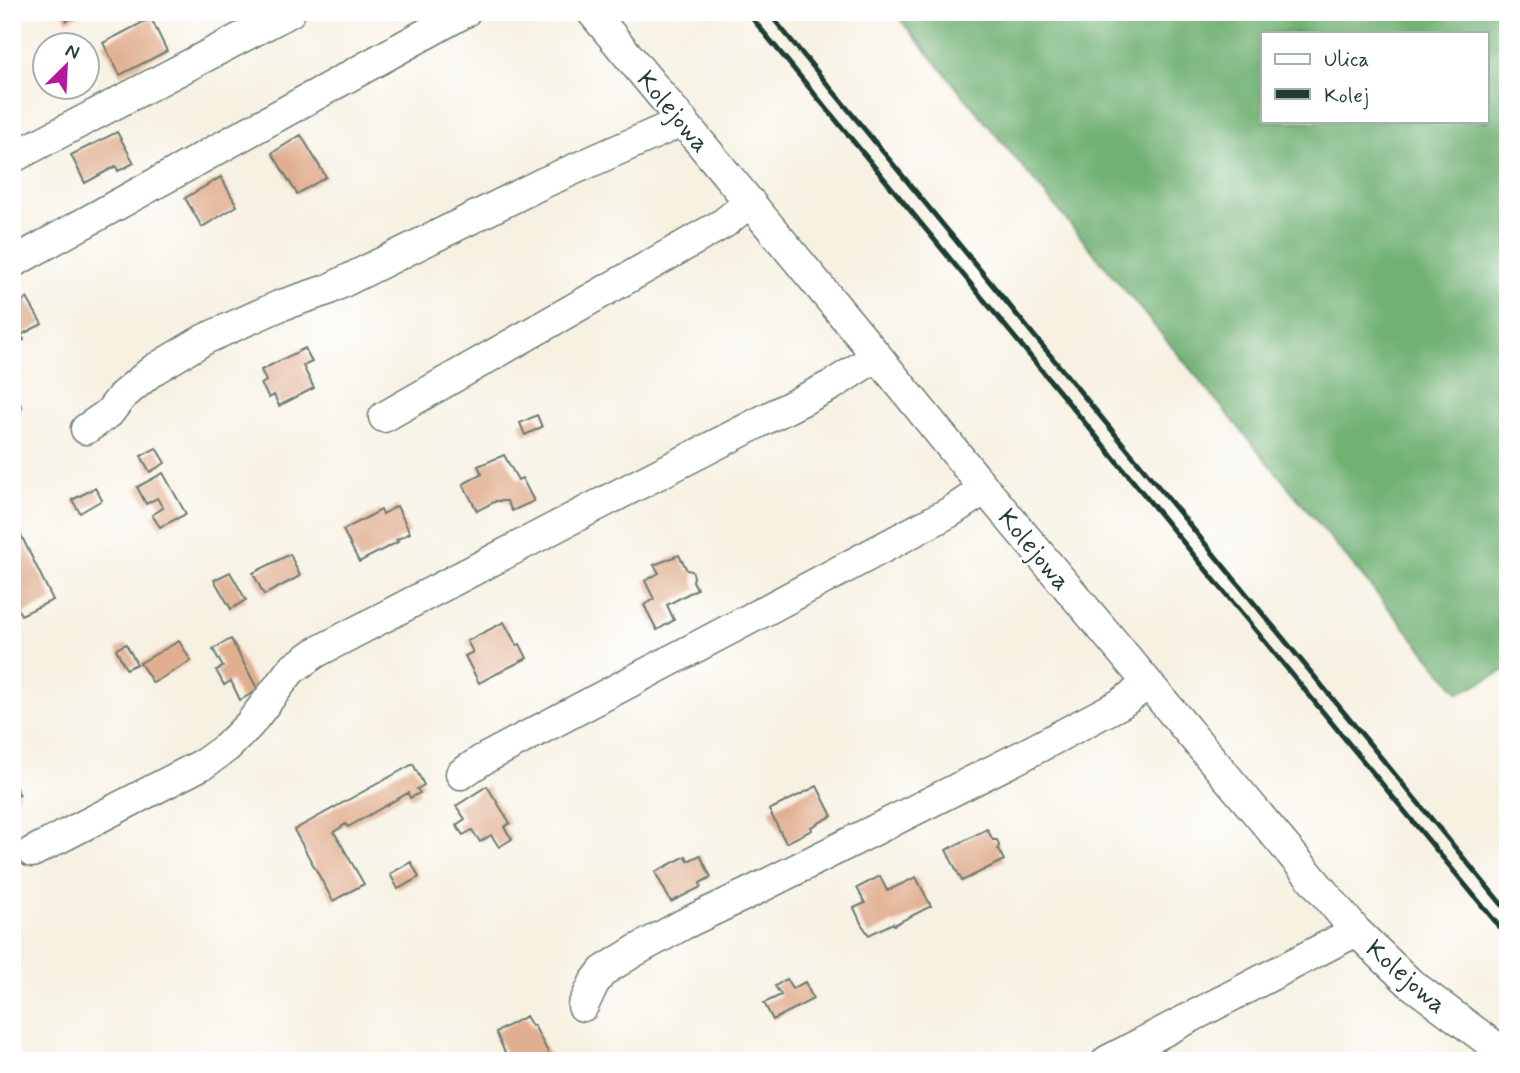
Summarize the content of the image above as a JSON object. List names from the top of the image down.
{
  "streets": {
    "street": ["Kolejowa"]
  },
  "legend": ["Ulica", "Kolej"],
  "north": "top right"
}
